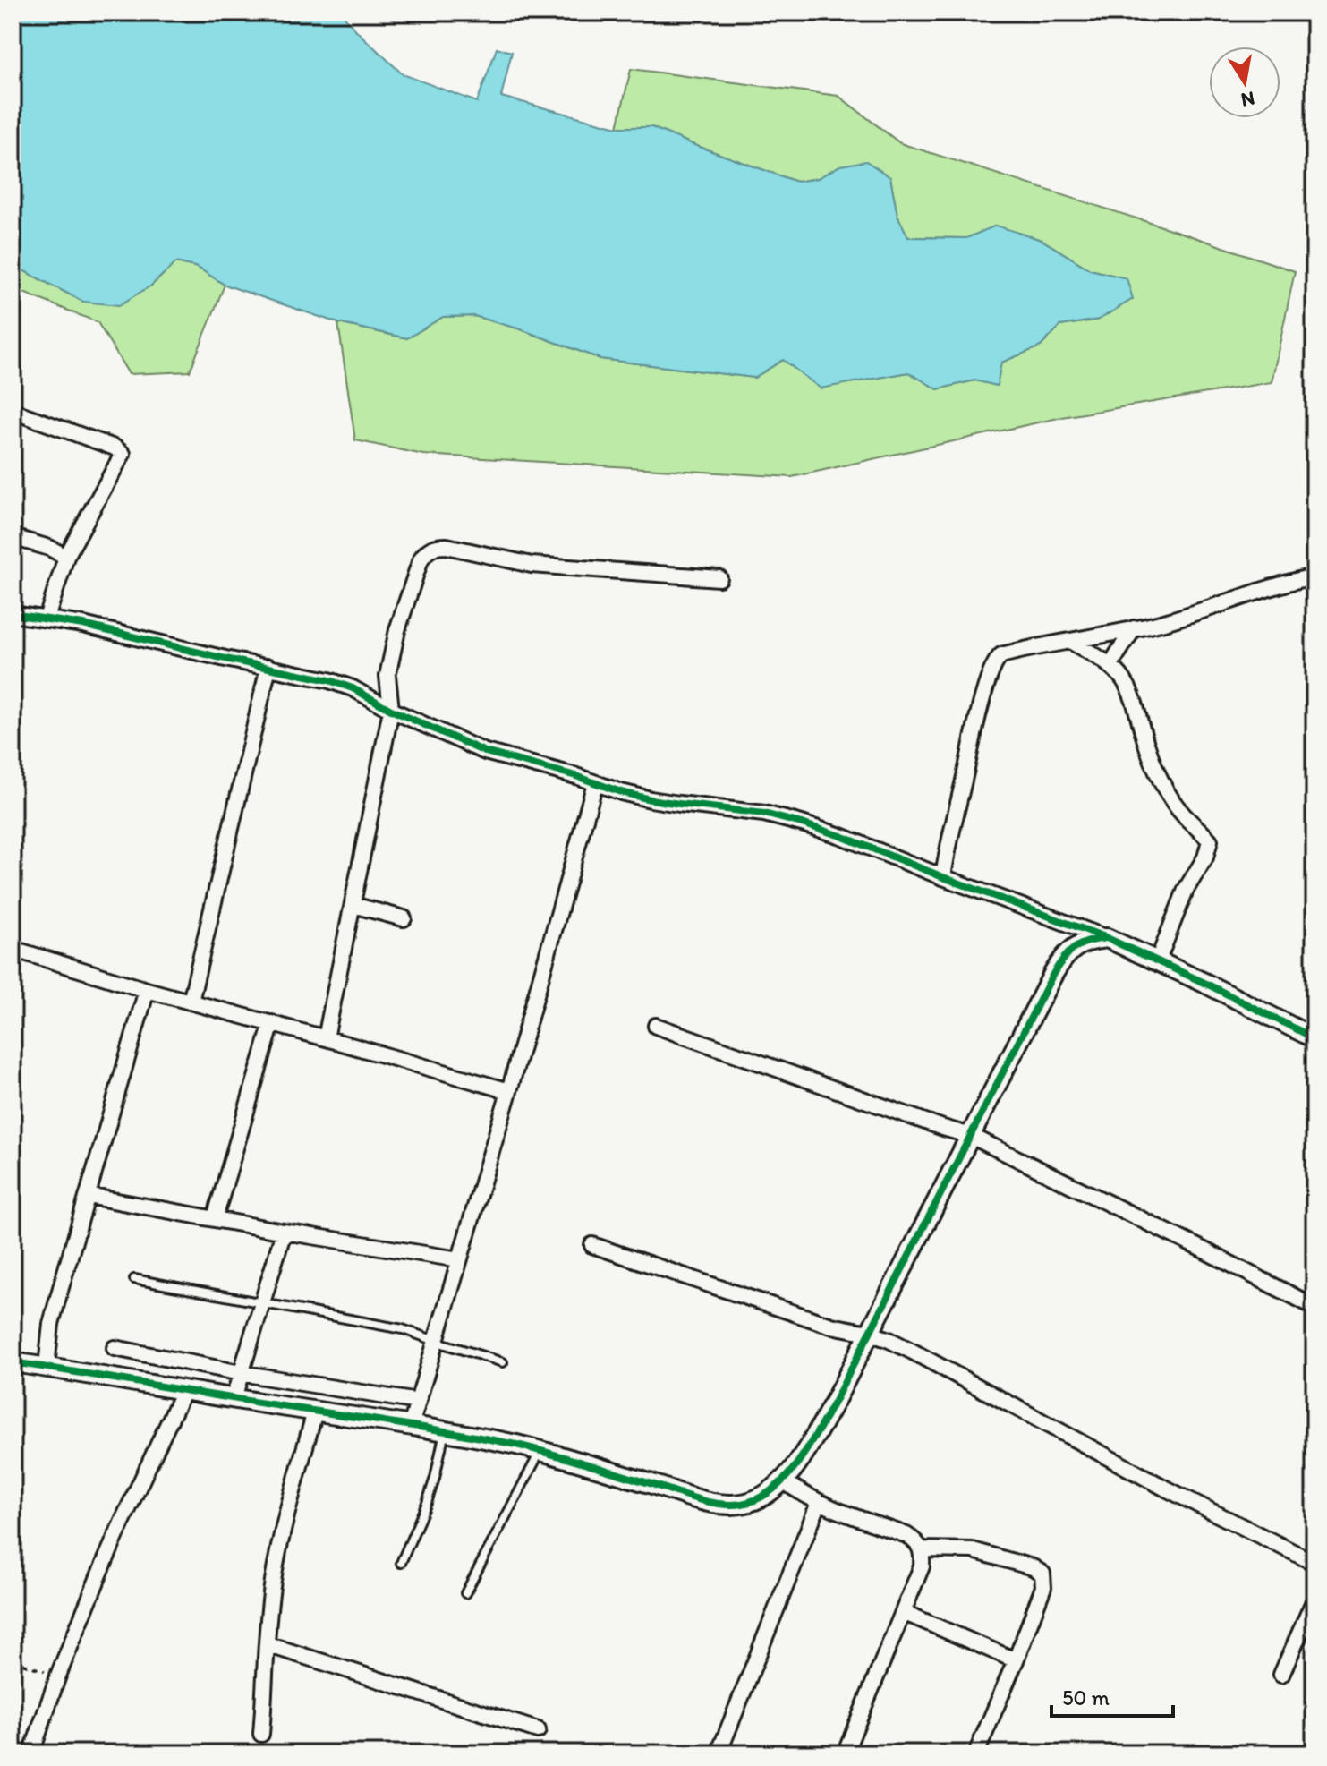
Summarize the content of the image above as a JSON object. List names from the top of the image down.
{
  "scale_bar": "50 m",
  "north": "bottom"
}
